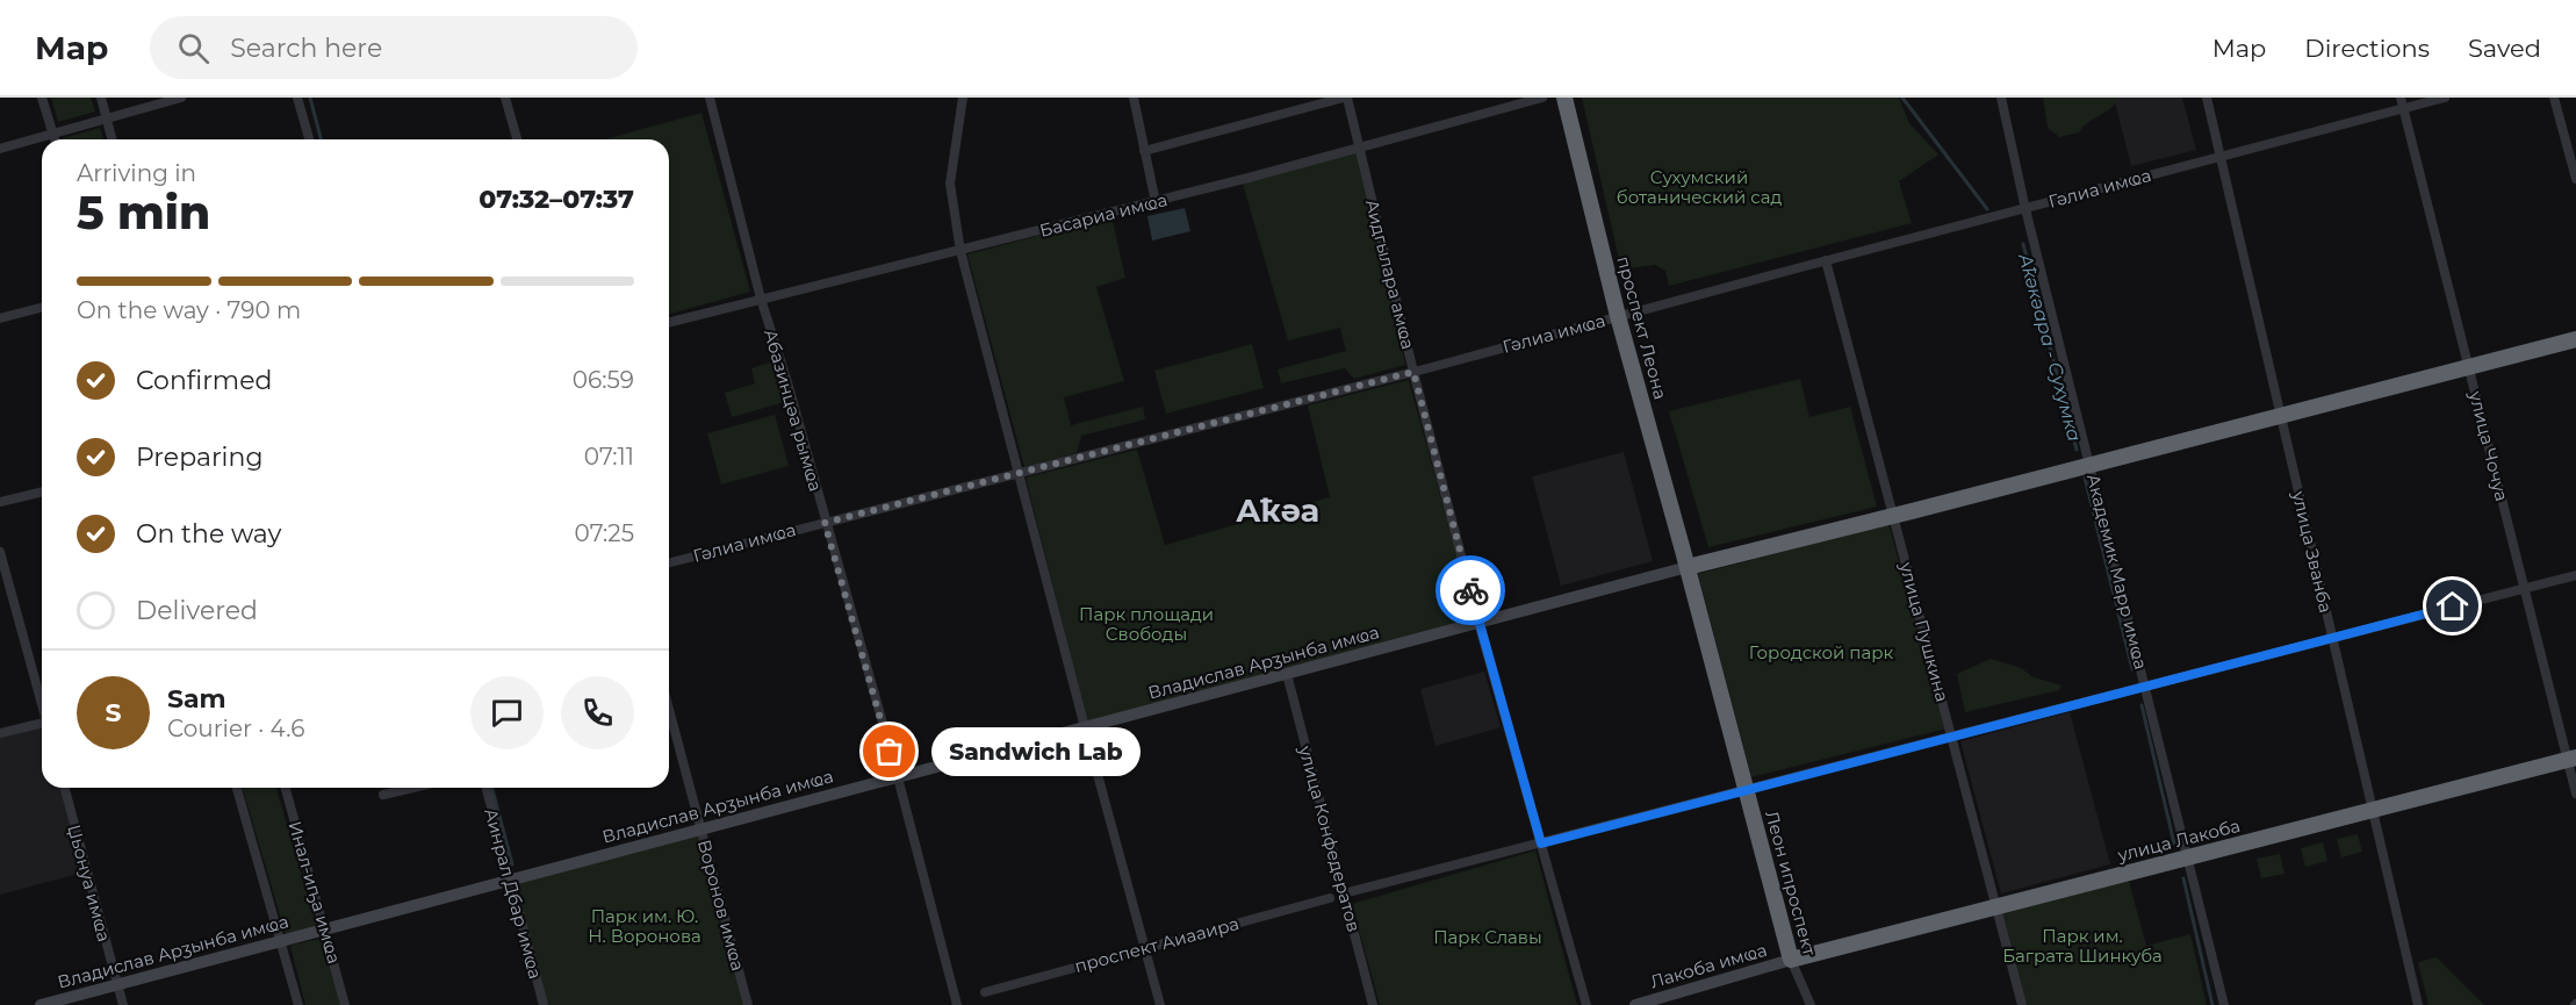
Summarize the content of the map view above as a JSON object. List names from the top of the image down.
{
  "streets": {
    "highway": ["проспект Леона", "улица Лакоба", "Леон ипроспект"],
    "main road": ["Владислав Арӡынба имҩа", "Лакоба имҩа"],
    "street": [
      "Гәлиа имҩа",
      "Басариа имҩа",
      "Аидгылара амҩа",
      "Абазинцәа рымҩа",
      "улица Чочуа",
      "улица Званба",
      "Академик Марр имҩа",
      "улица Пушкина",
      "улица Конфедератов",
      "Џьонуа имҩа",
      "Инал-иҧа имҩа",
      "Аинрал Дбар имҩа",
      "Воронов имҩа",
      "проспект Аиааира"
    ]
  },
  "crossings": [
    ["Гәлиа имҩа", "Аидгылара амҩа"],
    ["Гәлиа имҩа", "проспект Леона"],
    ["Гәлиа имҩа", "Абазинцәа рымҩа"],
    ["Гәлиа имҩа", "улица Чочуа"],
    ["Гәлиа имҩа", "улица Званба"],
    ["Гәлиа имҩа", "Академик Марр имҩа"],
    ["Гәлиа имҩа", "улица Пушкина"],
    ["Басариа имҩа", "Аидгылара амҩа"],
    ["Басариа имҩа", "Абазинцәа рымҩа"],
    ["Аидгылара амҩа", "Владислав Арӡынба имҩа"],
    ["проспект Леона", "Владислав Арӡынба имҩа"],
    ["проспект Леона", "Леон ипроспект"],
    ["Абазинцәа рымҩа", "Владислав Арӡынба имҩа"],
    ["улица Чочуа", "улица Лакоба"],
    ["улица Званба", "улица Лакоба"],
    ["Академик Марр имҩа", "улица Лакоба"],
    ["улица Пушкина", "улица Лакоба"],
    ["Владислав Арӡынба имҩа", "улица Конфедератов"],
    ["Владислав Арӡынба имҩа", "Џьонуа имҩа"],
    ["Владислав Арӡынба имҩа", "Леон ипроспект"],
    ["Владислав Арӡынба имҩа", "Инал-иҧа имҩа"],
    ["Владислав Арӡынба имҩа", "Аинрал Дбар имҩа"],
    ["Владислав Арӡынба имҩа", "Воронов имҩа"],
    ["улица Лакоба", "Леон ипроспект"],
    ["улица Лакоба", "Лакоба имҩа"],
    ["Леон ипроспект", "Лакоба имҩа"]
  ],
  "districts": ["Аҟəа"],
  "water": ["Аҟәкәара - Сухумка"],
  "parks": [
    "Сухумский ботанический сад",
    "Парк площади Свободы",
    "Городской парк",
    "Парк им. Ю. Н. Воронова",
    "Парк им. Баграта Шинкуба",
    "Парк Славы"
  ],
  "places": ["Sandwich Lab"],
  "page": {
    "header": "Map",
    "search": "Search here",
    "nav": ["Map", "Directions", "Saved"],
    "heading": ["5 min", "Arriving in", "07:32–07:37"],
    "panel": ["Sam", "Courier · 4.6"],
    "bar": "On the way · 790 m",
    "list": [
      ["Confirmed", "06:59"],
      ["Preparing", "07:11"],
      ["On the way", "07:25"],
      "Delivered"
    ],
    "round": "S",
    "bubble": "Sandwich Lab"
  }
}
